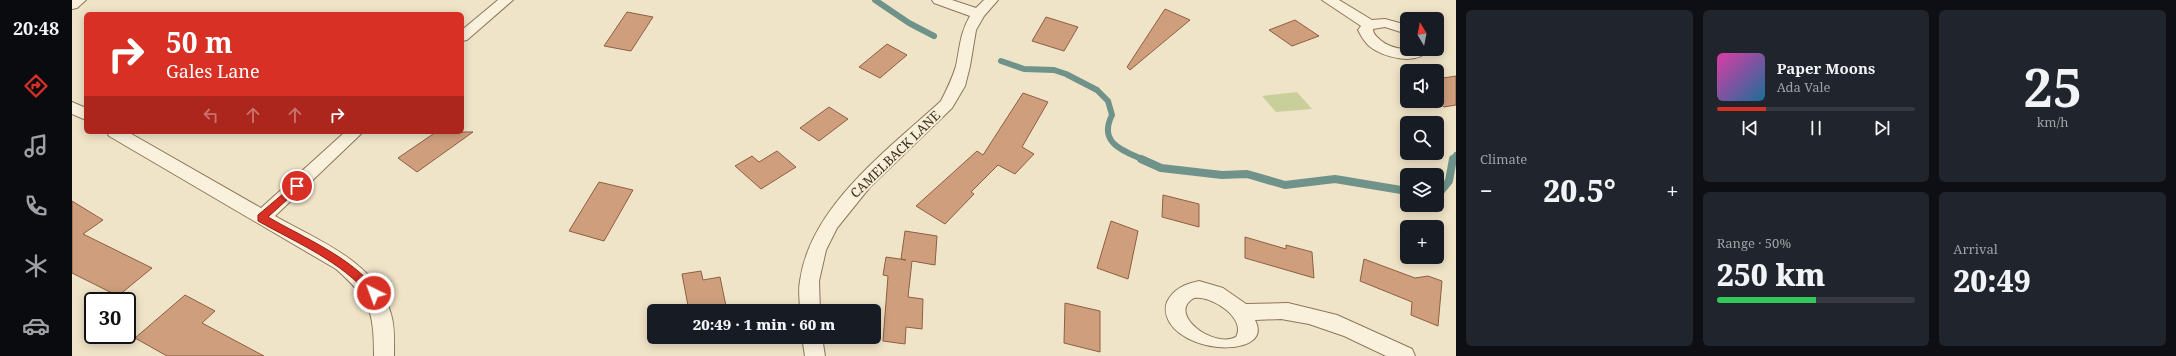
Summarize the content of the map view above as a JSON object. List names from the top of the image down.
{
  "streets": {
    "street": ["CAMELBACK LANE"]
  },
  "north": "top",
  "page": {
    "tabs": "20:48",
    "tile": [
      "Climate",
      ["25", "km/h"],
      ["Range · 50%", "250 km"],
      ["Arrival", "20:49"]
    ],
    "map_buttons": "+",
    "turn": ["50 m", "Gales Lane"],
    "song": ["Paper Moons", "Ada Vale"],
    "heat": ["−", "20.5°", "+"],
    "limit": "30",
    "trip": "20:49 · 1 min · 60 m"
  }
}
